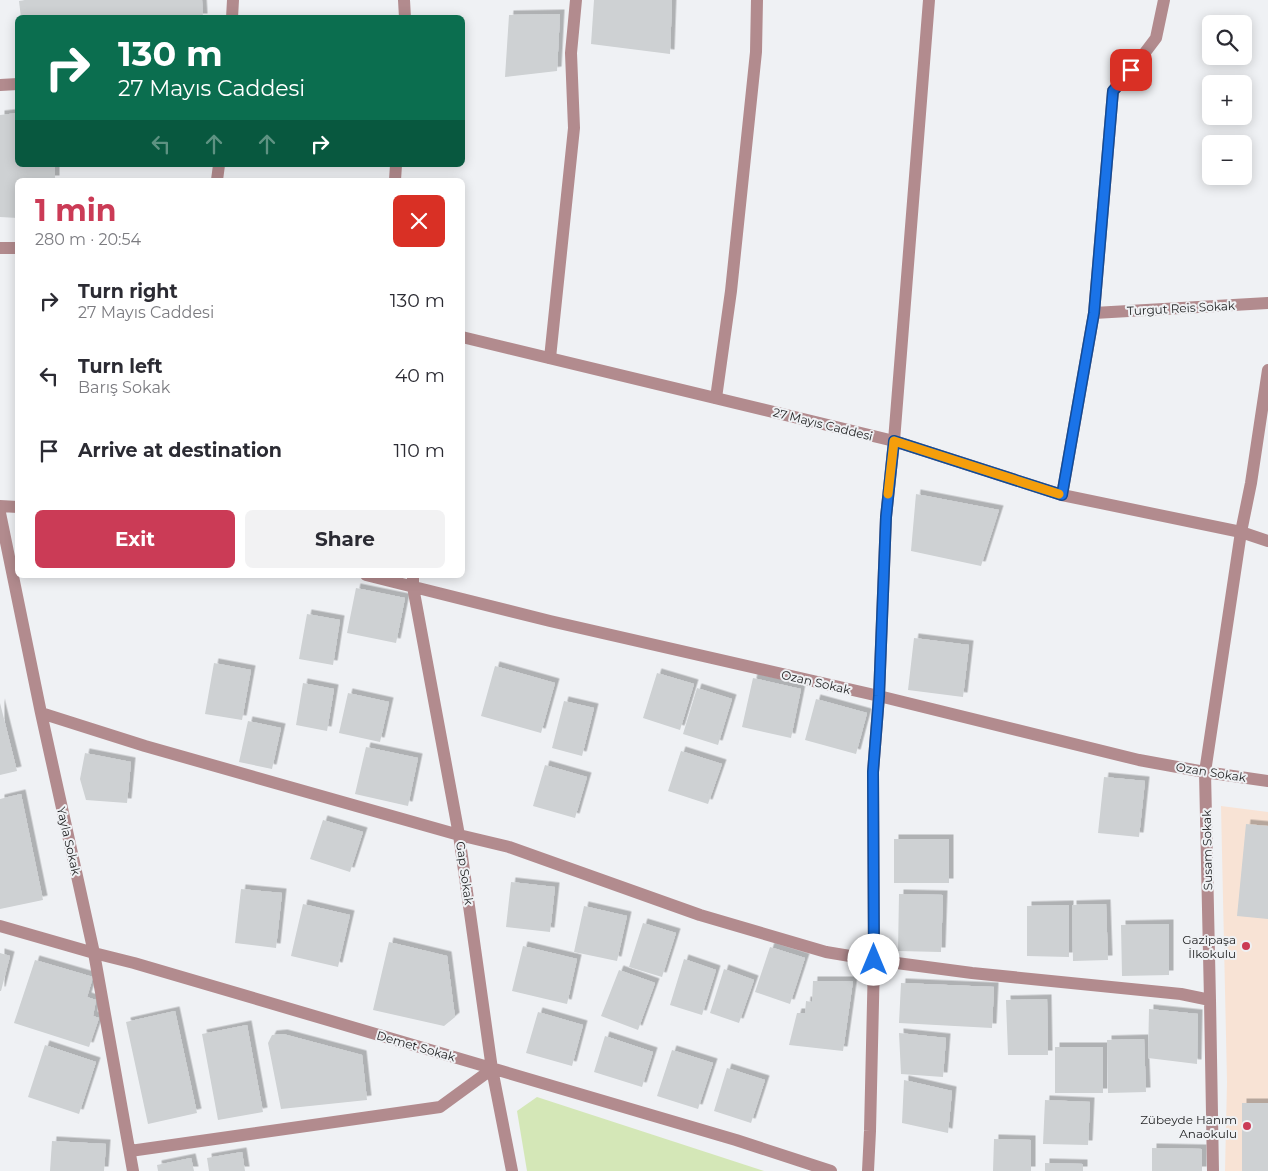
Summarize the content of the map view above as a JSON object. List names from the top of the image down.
{
  "streets": {
    "street": [
      "Turgut Reis Sokak",
      "27 Mayıs Caddesi",
      "Ozan Sokak",
      "Yayla Sokak",
      "Susam Sokak",
      "Gap Sokak",
      "Demet Sokak"
    ]
  },
  "crossings": [
    ["27 Mayıs Caddesi", "Susam Sokak"],
    ["Ozan Sokak", "Susam Sokak"],
    ["Ozan Sokak", "Gap Sokak"],
    ["Yayla Sokak", "Demet Sokak"],
    ["Gap Sokak", "Demet Sokak"]
  ],
  "places": ["Gazipaşa İlkokulu", "Zübeyde Hanım Anaokulu"],
  "page": {
    "map_buttons": ["+", "−"],
    "turn": ["130 m", "27 Mayıs Caddesi"],
    "heading": ["1 min", "280 m · 20:54"],
    "list": [
      {
        "name": "Turn right",
        "note": "27 Mayıs Caddesi",
        "value": "130 m"
      },
      {
        "name": "Turn left",
        "note": "Barış Sokak",
        "value": "40 m"
      },
      {
        "name": "Arrive at destination",
        "value": "110 m"
      }
    ],
    "buttons": ["Exit", "Share"]
  }
}
